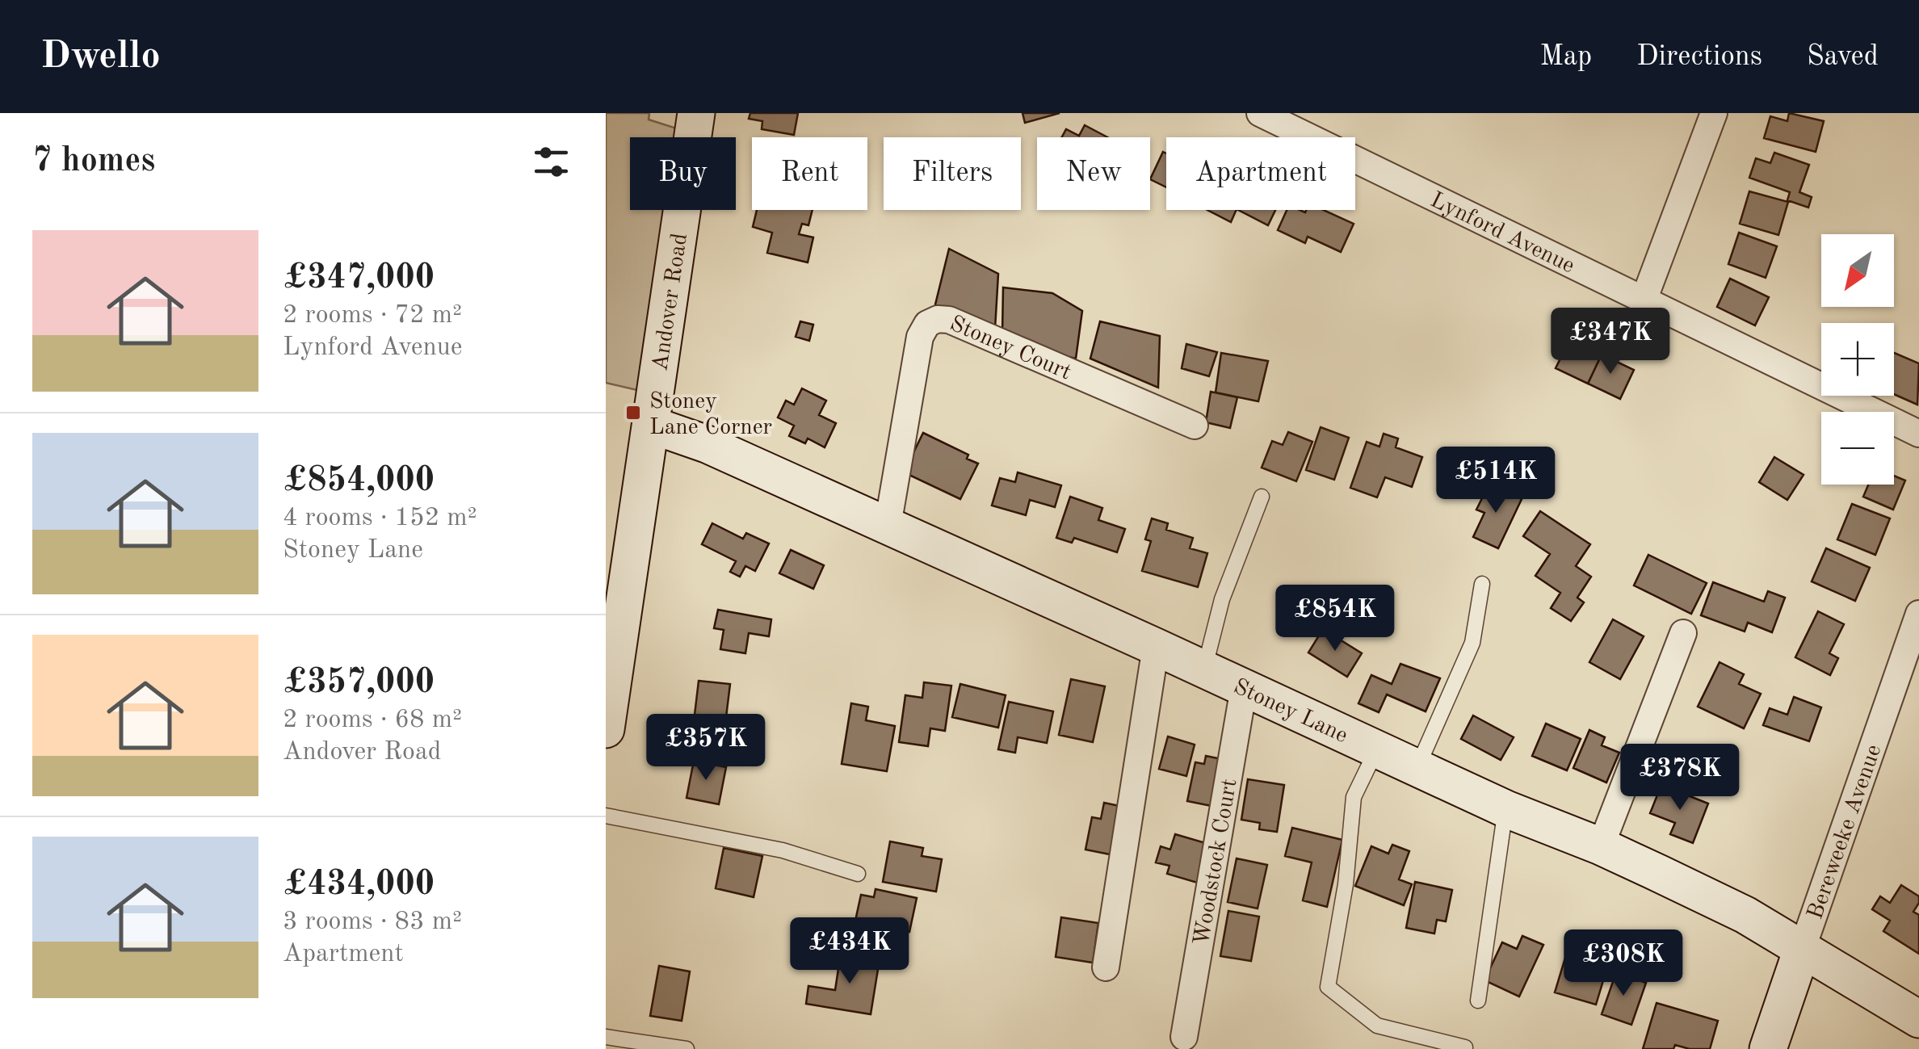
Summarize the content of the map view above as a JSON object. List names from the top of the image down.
{
  "streets": {
    "street": [
      "Lynford Avenue",
      "Andover Road",
      "Stoney Court",
      "Stoney Lane",
      "Bereweeke Avenue",
      "Woodstock Court"
    ]
  },
  "crossings": [
    ["Andover Road", "Stoney Lane"],
    ["Stoney Court", "Stoney Lane"],
    ["Stoney Lane", "Bereweeke Avenue"],
    ["Stoney Lane", "Woodstock Court"]
  ],
  "places": {
    "transit": ["Stoney Lane Corner"]
  },
  "north": "bottom left",
  "page": {
    "header": "Dwello",
    "nav": ["Map", "Directions", "Saved"],
    "heading": "7 homes",
    "chip": [
      "Buy",
      "Rent",
      "Filters",
      "New",
      "Apartment"
    ],
    "list": [
      {
        "name": "£347,000",
        "note": "2 rooms · 72 m² · Lynford Avenue"
      },
      {
        "name": "£854,000",
        "note": "4 rooms · 152 m² · Stoney Lane"
      },
      {
        "name": "£357,000",
        "note": "2 rooms · 68 m² · Andover Road"
      },
      {
        "name": "£434,000",
        "note": "3 rooms · 83 m² · Apartment"
      }
    ],
    "map_buttons": ["+", "−"],
    "price": [
      "£347K",
      "£514K",
      "£854K",
      "£357K",
      "£378K",
      "£434K",
      "£308K"
    ]
  }
}
